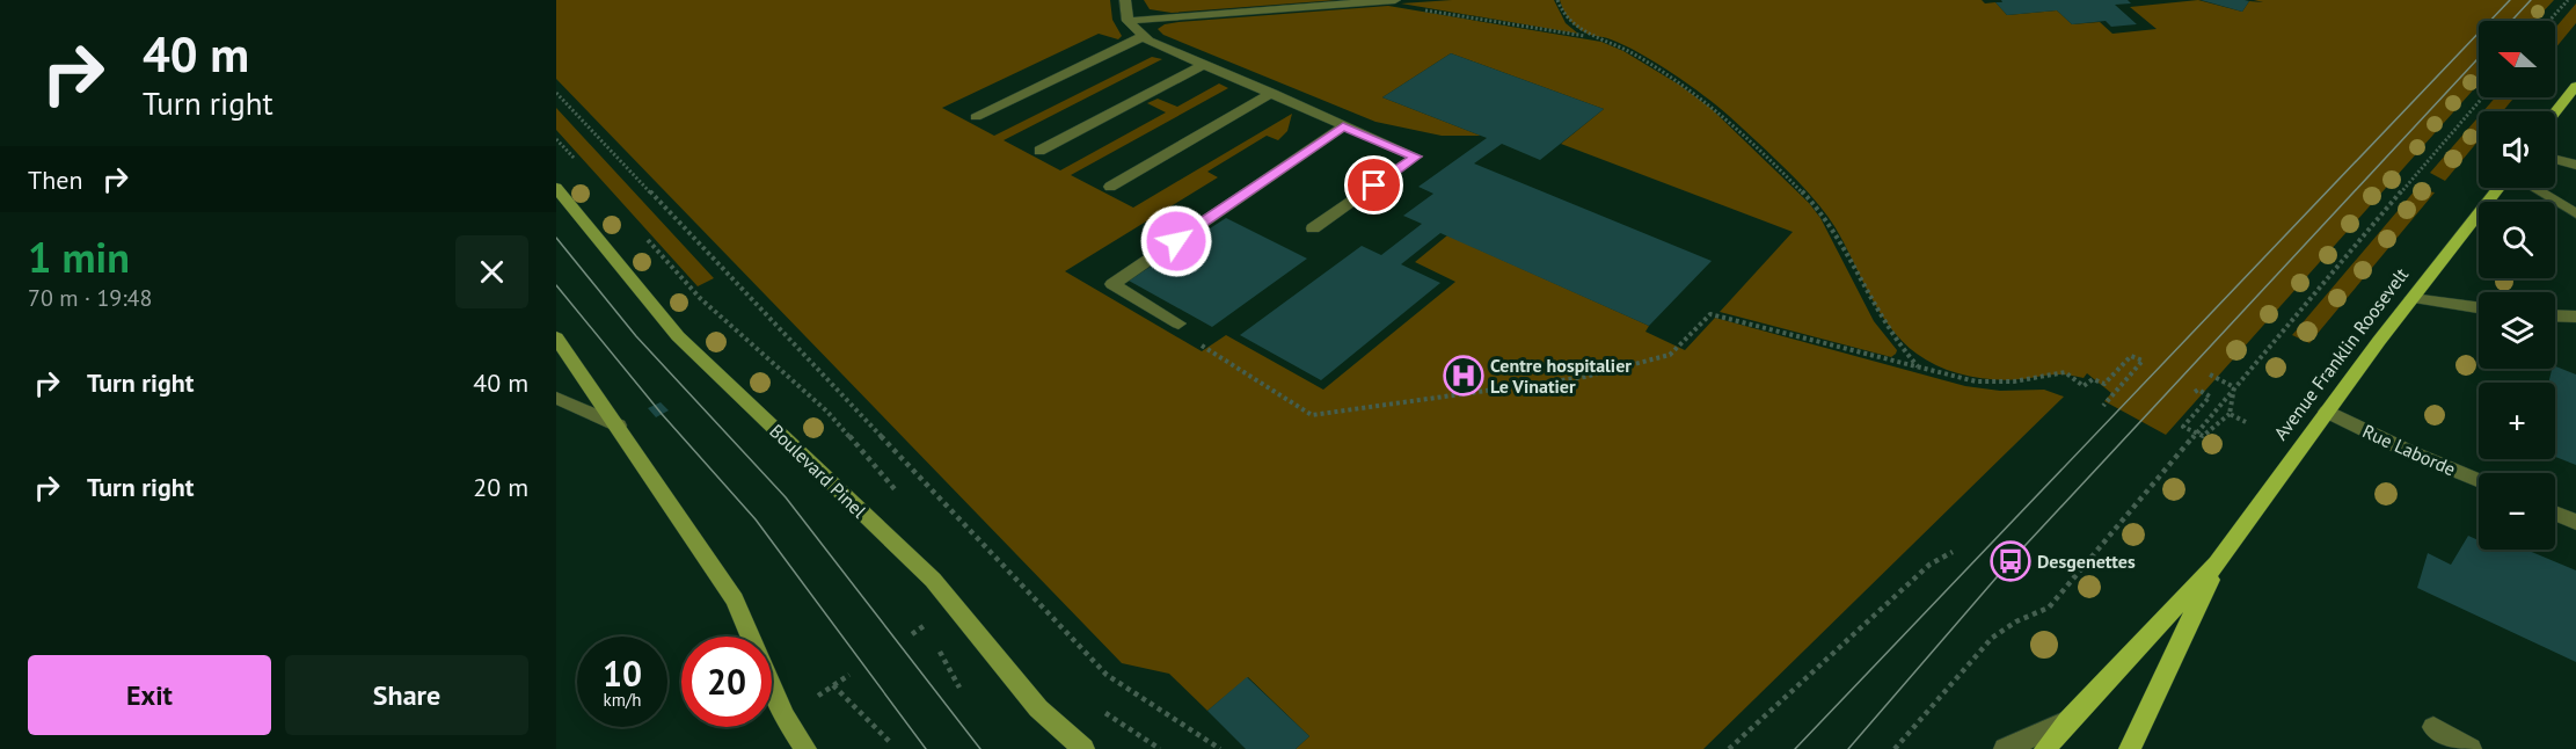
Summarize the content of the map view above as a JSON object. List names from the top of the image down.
{
  "streets": {
    "main road": ["Avenue Franklin Roosevelt", "Boulevard Pinel"],
    "street": ["Rue Laborde"]
  },
  "crossings": [
    ["Avenue Franklin Roosevelt", "Rue Laborde"]
  ],
  "places": {
    "hospital": ["Centre hospitalier Le Vinatier"],
    "bus stop": ["Desgenettes"]
  },
  "north": "left",
  "page": {
    "turn": ["40 m", "Turn right"],
    "map_buttons": ["+", "−"],
    "then": "Then",
    "heading": ["1 min", "70 m · 19:48"],
    "list": [
      {
        "name": "Turn right",
        "value": "40 m"
      },
      {
        "name": "Turn right",
        "value": "20 m"
      }
    ],
    "speed": "10 km/h",
    "limit": "20",
    "buttons": ["Exit", "Share"]
  }
}
